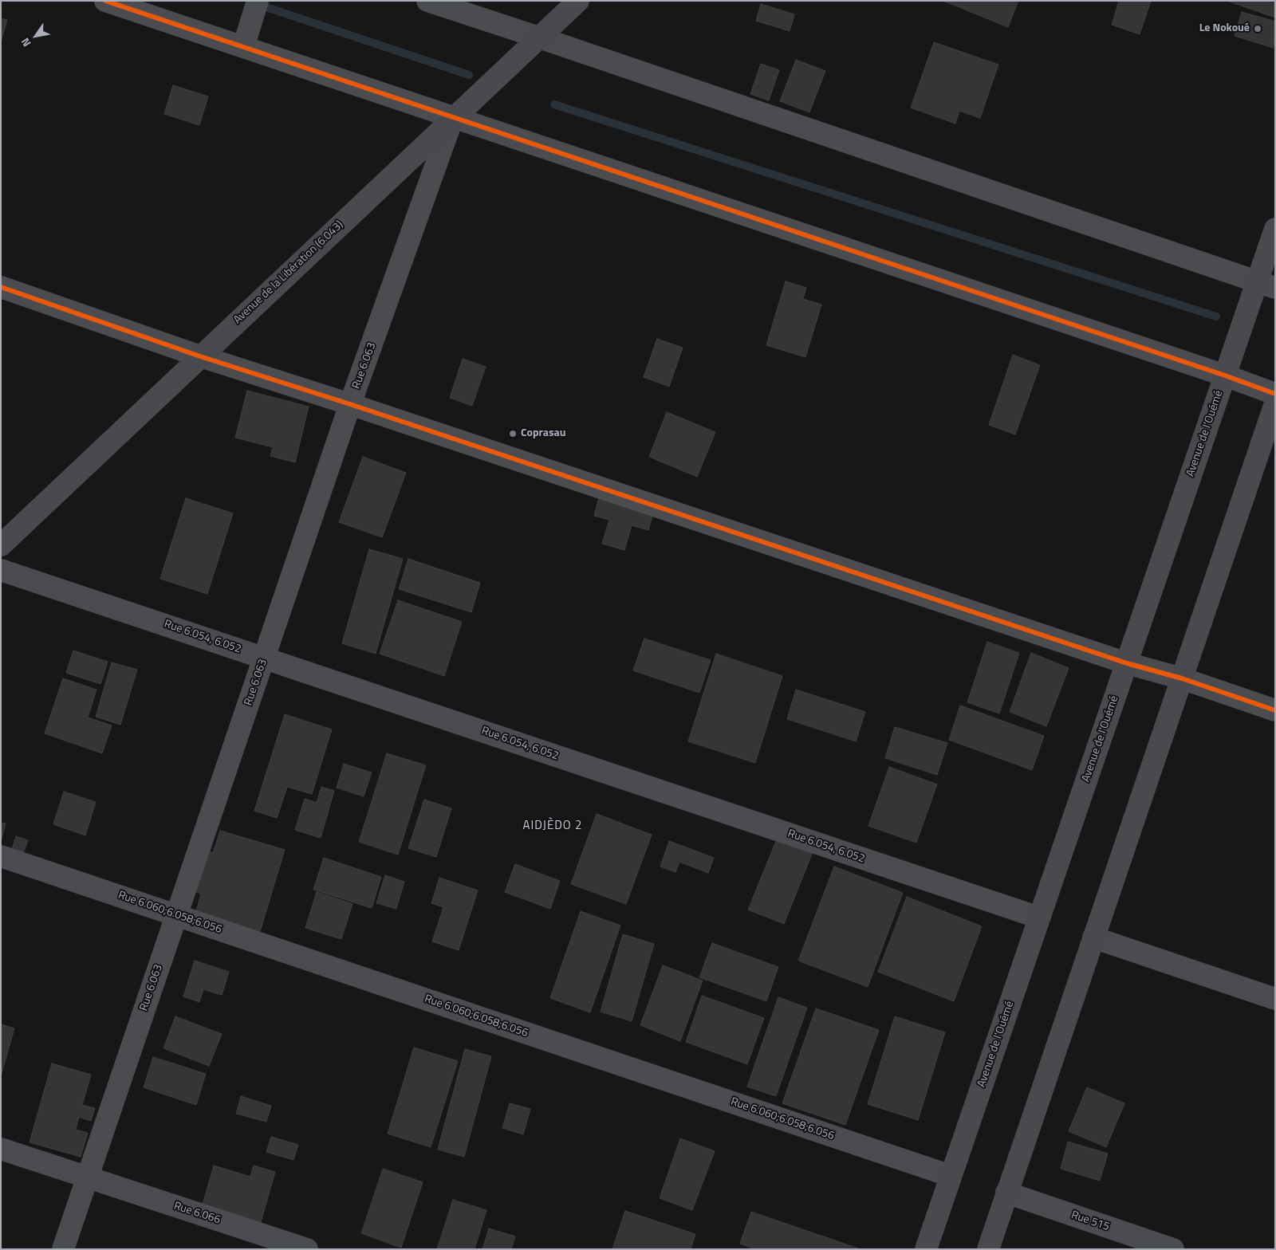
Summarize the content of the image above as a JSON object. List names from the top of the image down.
{
  "streets": {
    "main road": ["Avenue de la Libération (6.043)", "Avenue de l'Ouémé"],
    "street": [
      "Rue 6.063",
      "Rue 6.054, 6.052",
      "Rue 6.060;6.058;6.056",
      "Rue 6.066",
      "Rue 515"
    ]
  },
  "crossings": [
    ["Avenue de la Libération (6.043)", "Rue 6.063"],
    ["Rue 6.063", "Rue 6.054, 6.052"],
    ["Rue 6.063", "Rue 6.060;6.058;6.056"],
    ["Rue 6.063", "Rue 6.066"],
    ["Avenue de l'Ouémé", "Rue 6.054, 6.052"],
    ["Avenue de l'Ouémé", "Rue 6.060;6.058;6.056"]
  ],
  "districts": ["AIDJÈDO 2"],
  "places": ["Le Nokoué", "Coprasau"],
  "north": "bottom left"
}
